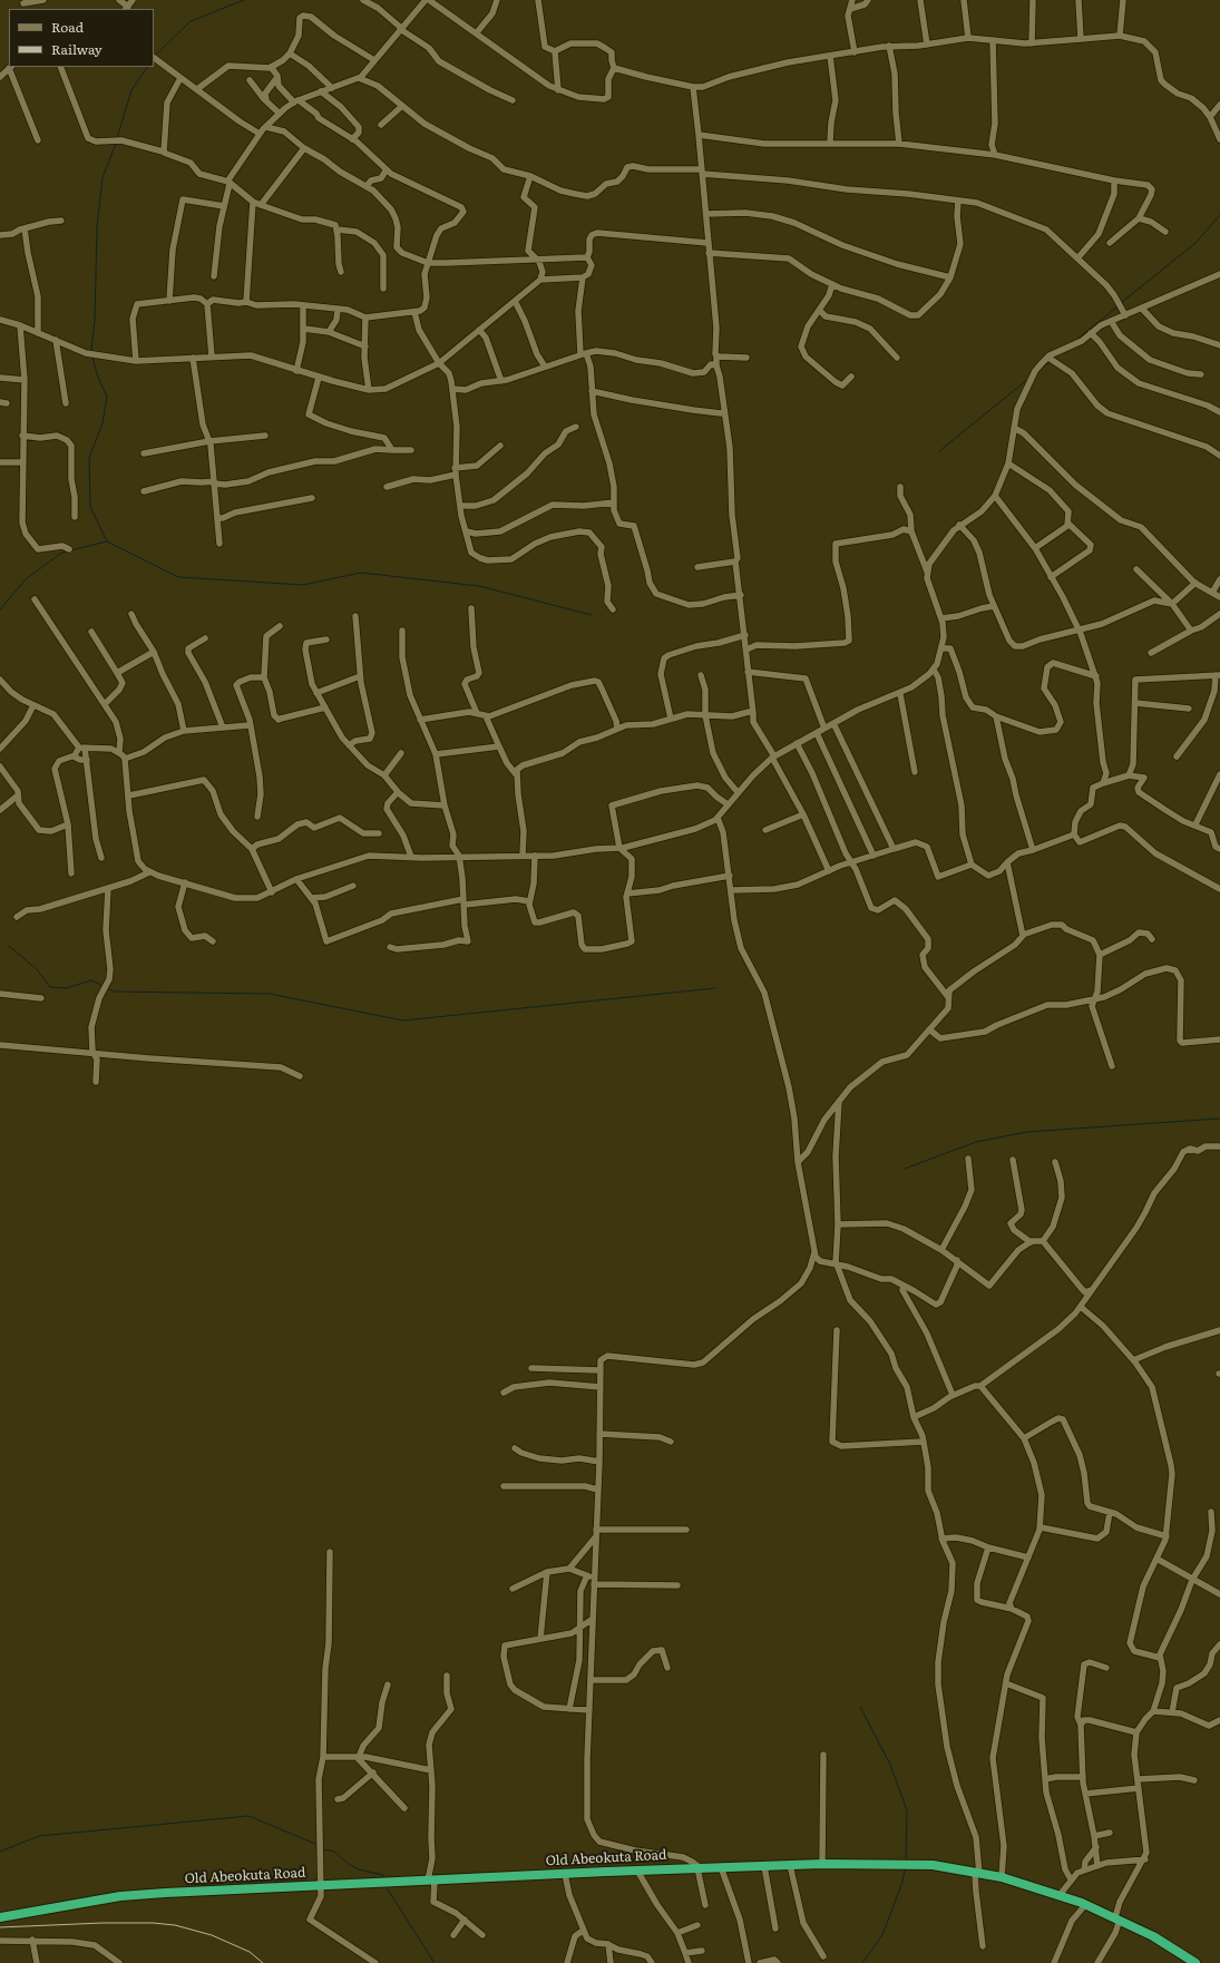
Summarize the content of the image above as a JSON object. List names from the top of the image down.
{
  "streets": {
    "highway": ["Old Abeokuta Road"]
  },
  "legend": ["Road", "Railway"]
}
